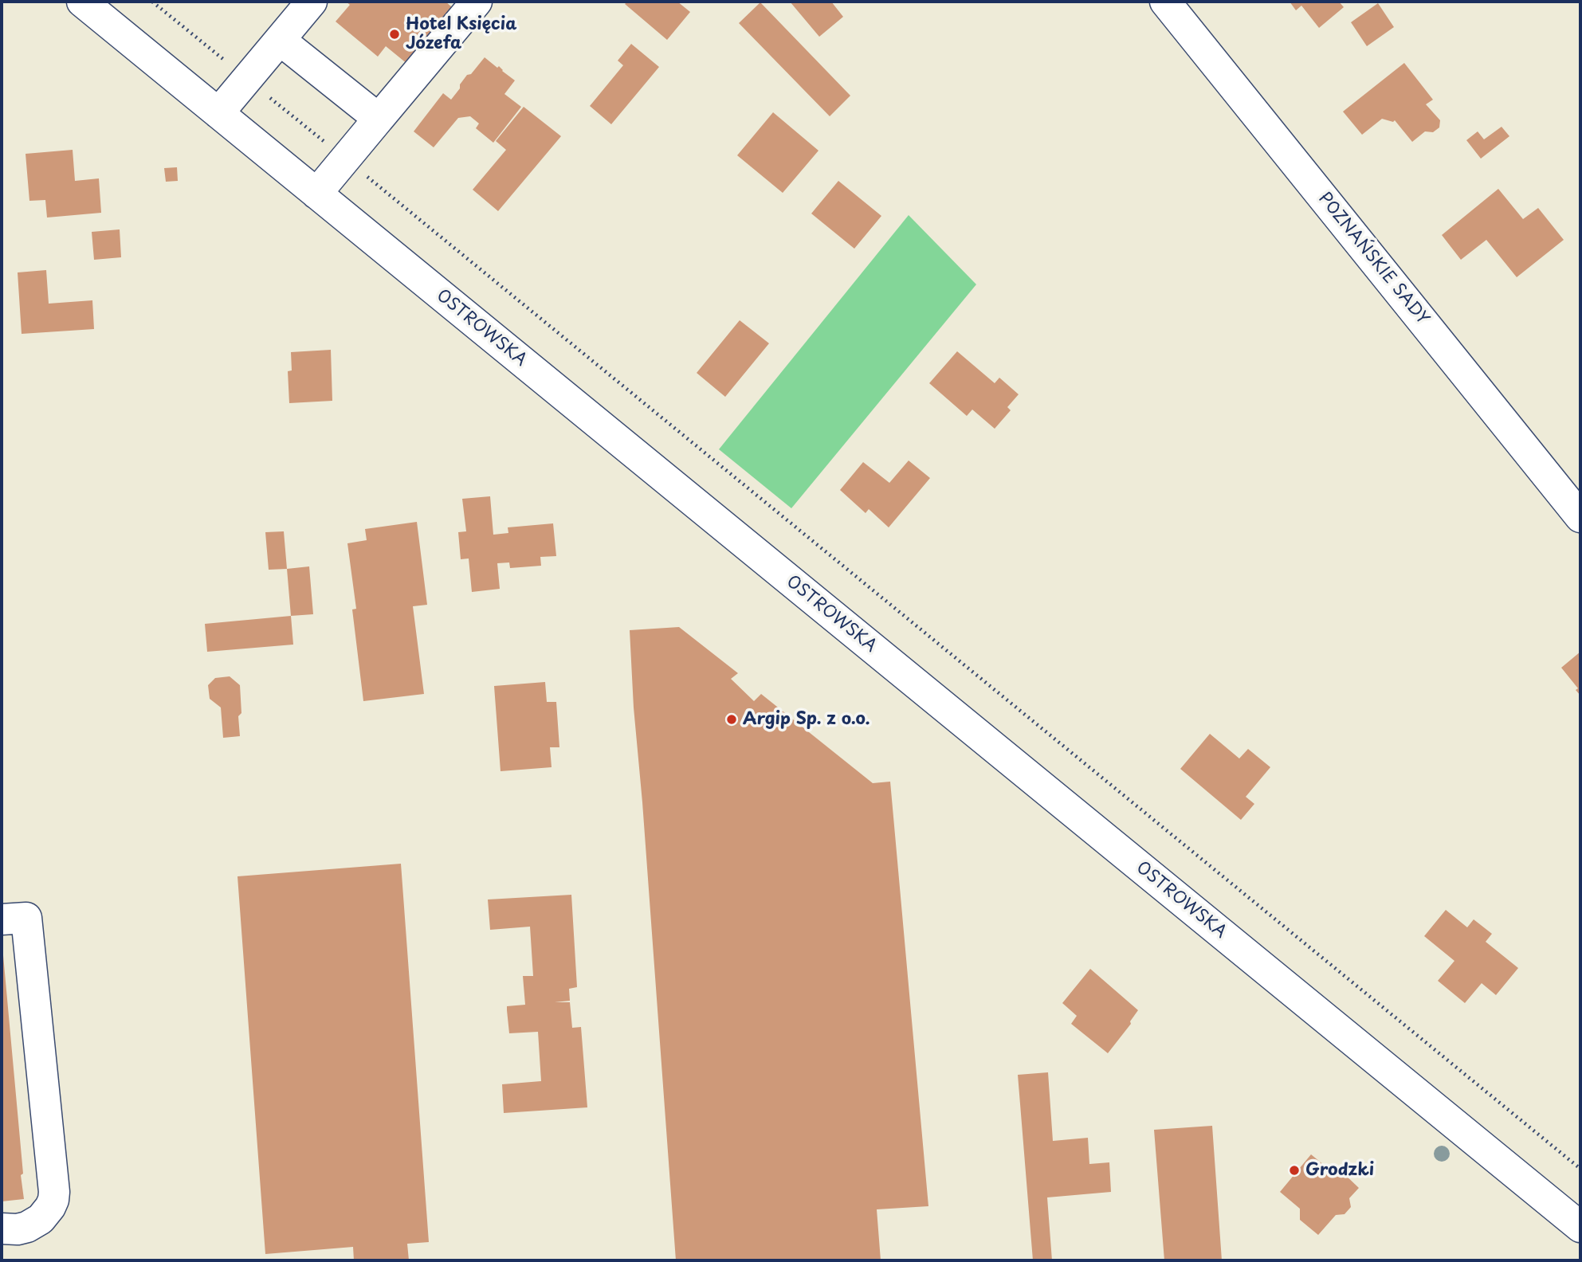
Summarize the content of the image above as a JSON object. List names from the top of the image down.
{
  "streets": {
    "street": ["POZNAŃSKIE SADY", "OSTROWSKA"]
  },
  "places": ["Hotel Księcia Józefa", "Argip Sp. z o.o.", "Grodzki"]
}
